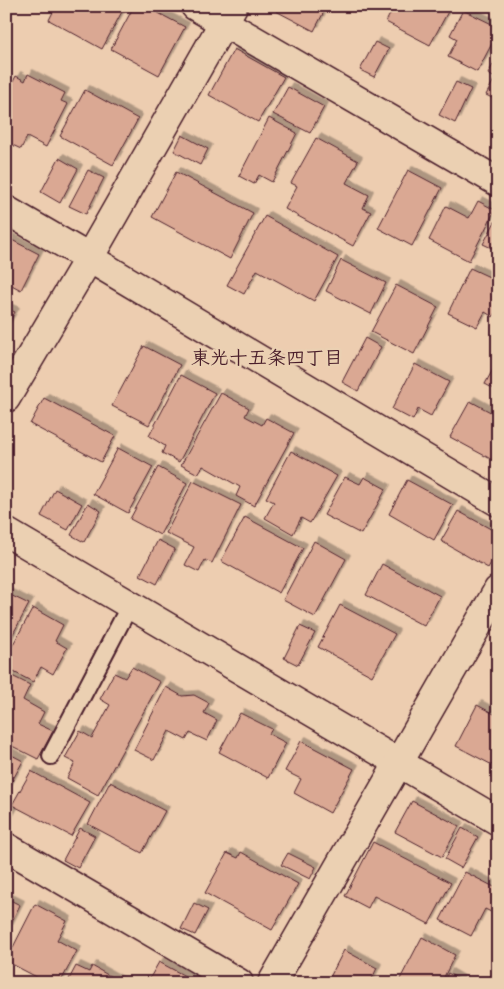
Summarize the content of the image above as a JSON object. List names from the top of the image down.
{
  "districts": ["東光十五条四丁目"]
}
